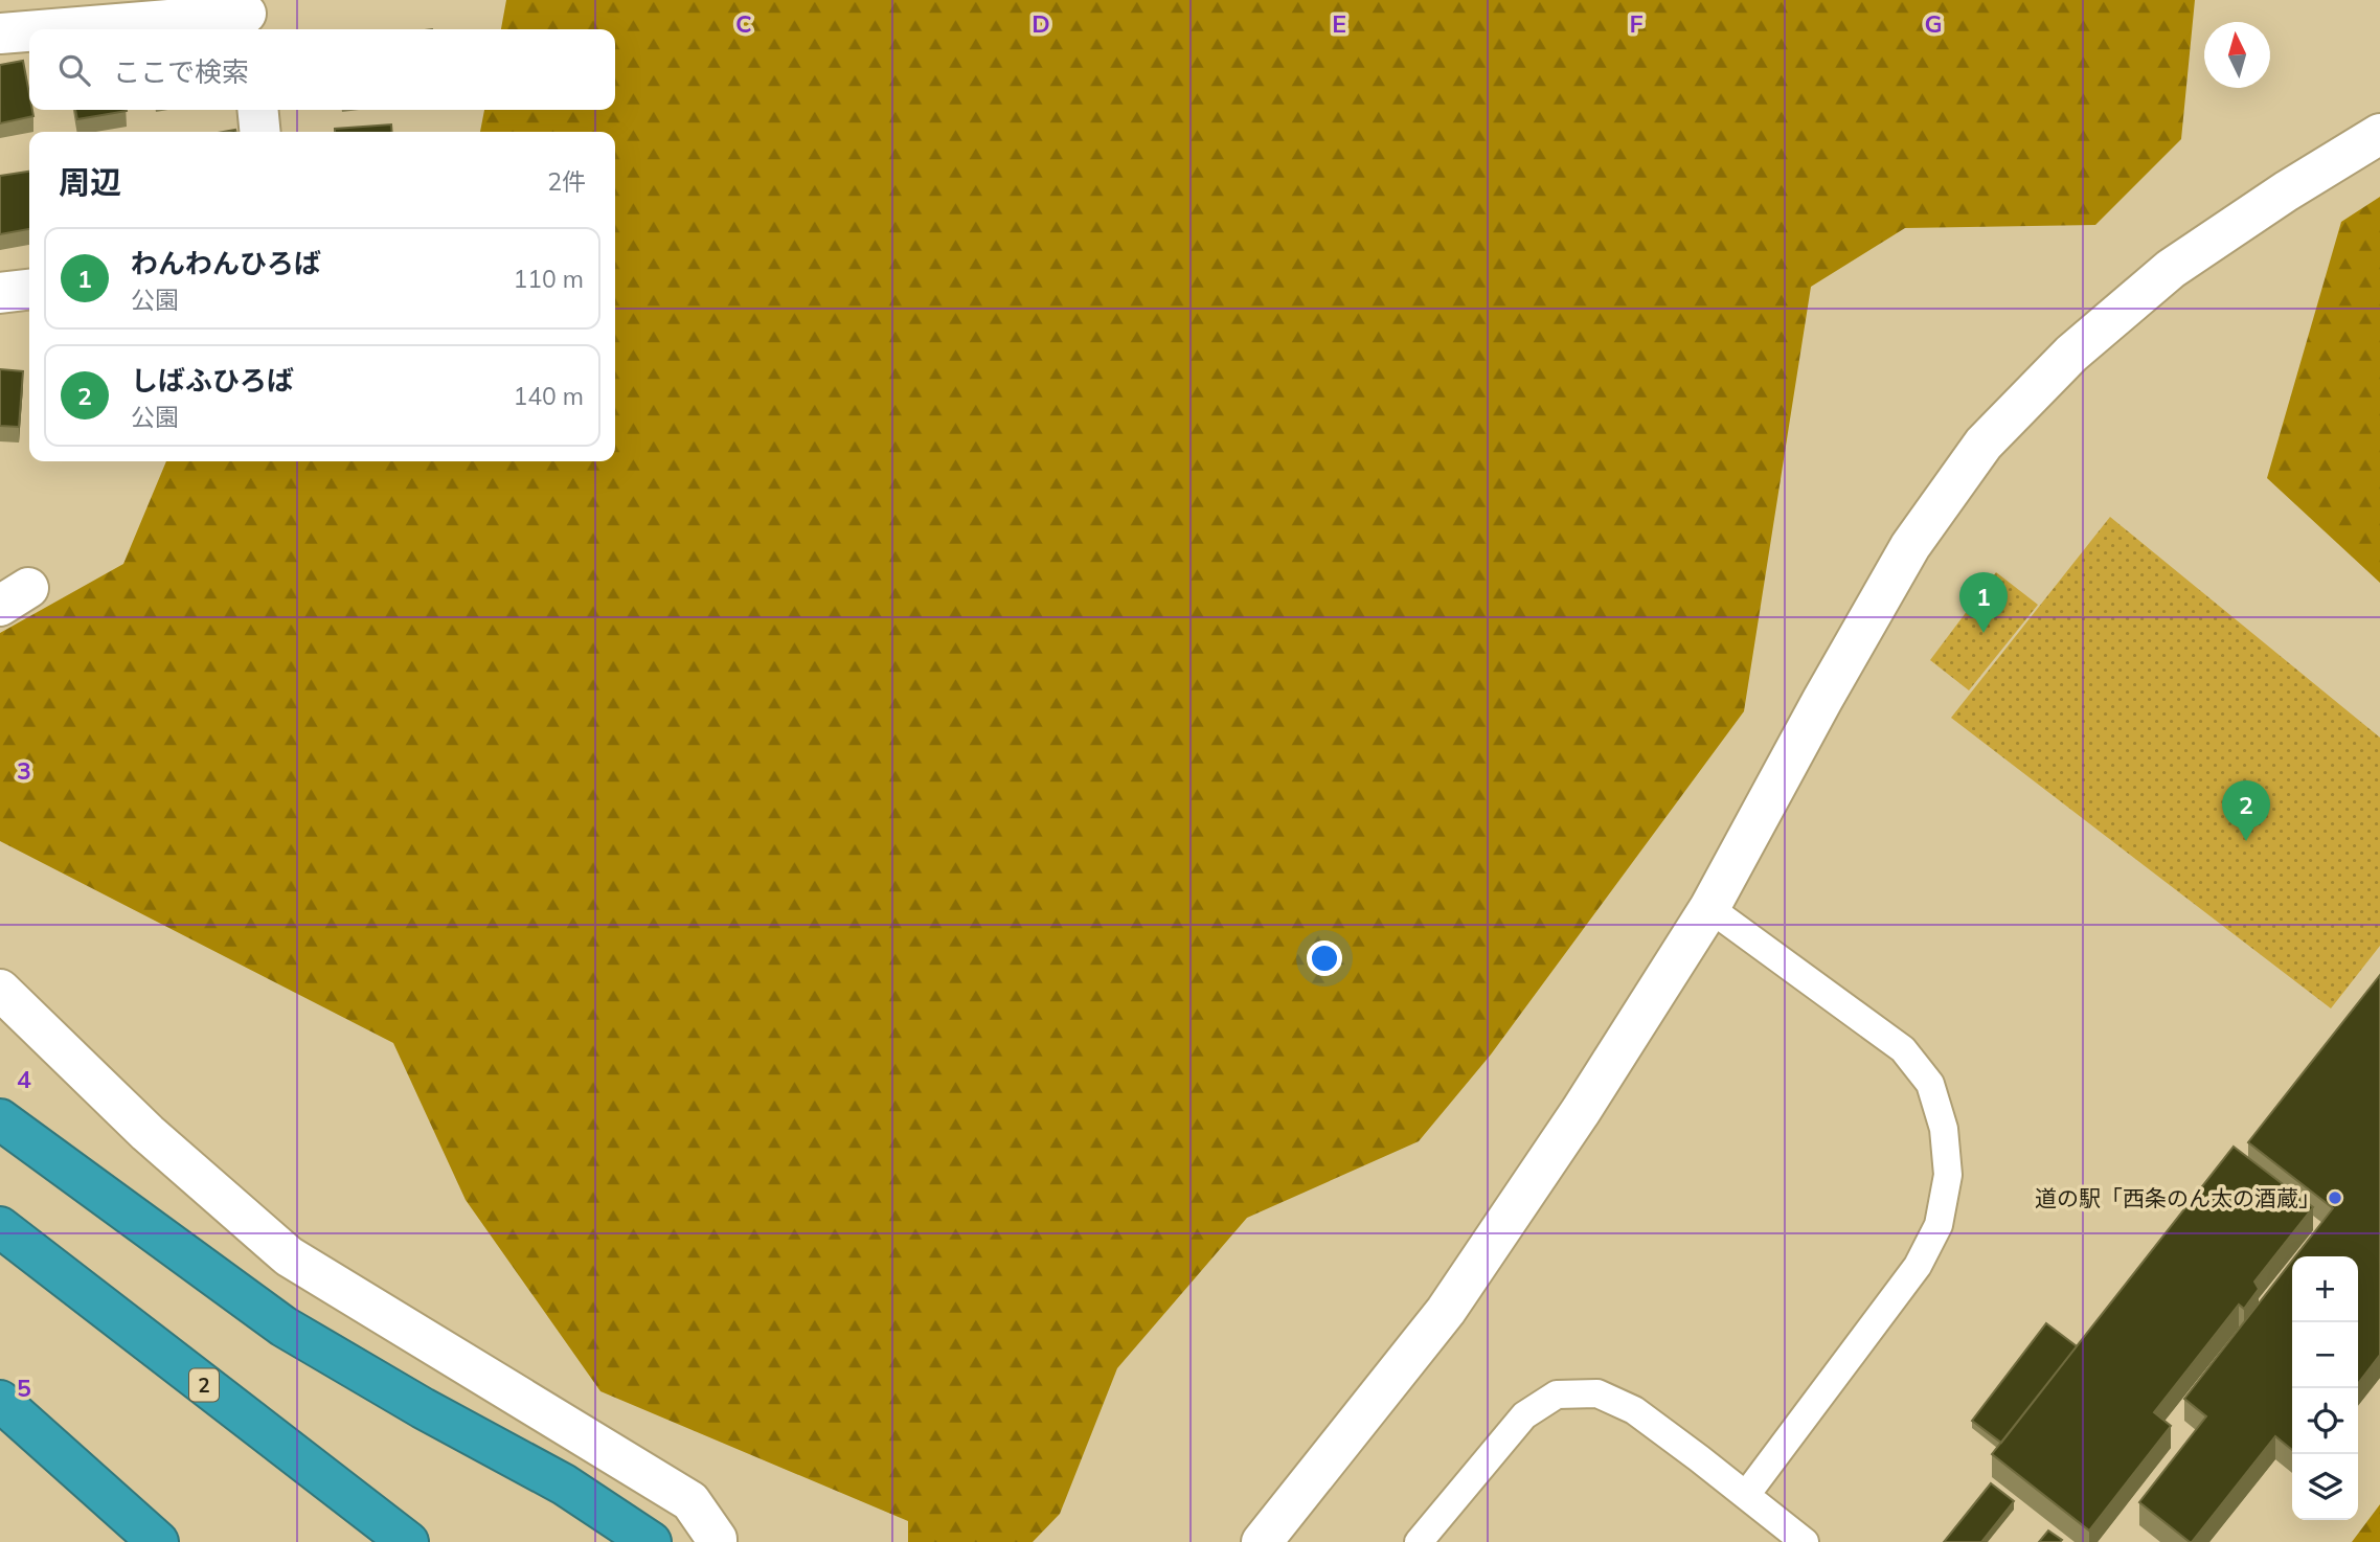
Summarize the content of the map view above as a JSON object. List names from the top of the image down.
{
  "streets": {
    "highway": ["2"]
  },
  "places": ["道の駅「西条のん太の酒蔵」"],
  "north": "top",
  "page": {
    "search": "ここで検索",
    "heading": ["周辺", "2件"],
    "list": [
      {
        "mark": "1",
        "name": "わんわんひろば",
        "note": "公園",
        "value": "110 m"
      },
      {
        "mark": "2",
        "name": "しばふひろば",
        "note": "公園",
        "value": "140 m"
      }
    ],
    "pins": ["1", "2"],
    "map_buttons": ["+", "−"]
  },
  "grid": {
    "columns": [
      "C",
      "D",
      "E",
      "F",
      "G"
    ],
    "rows": ["3", "4", "5"]
  }
}
